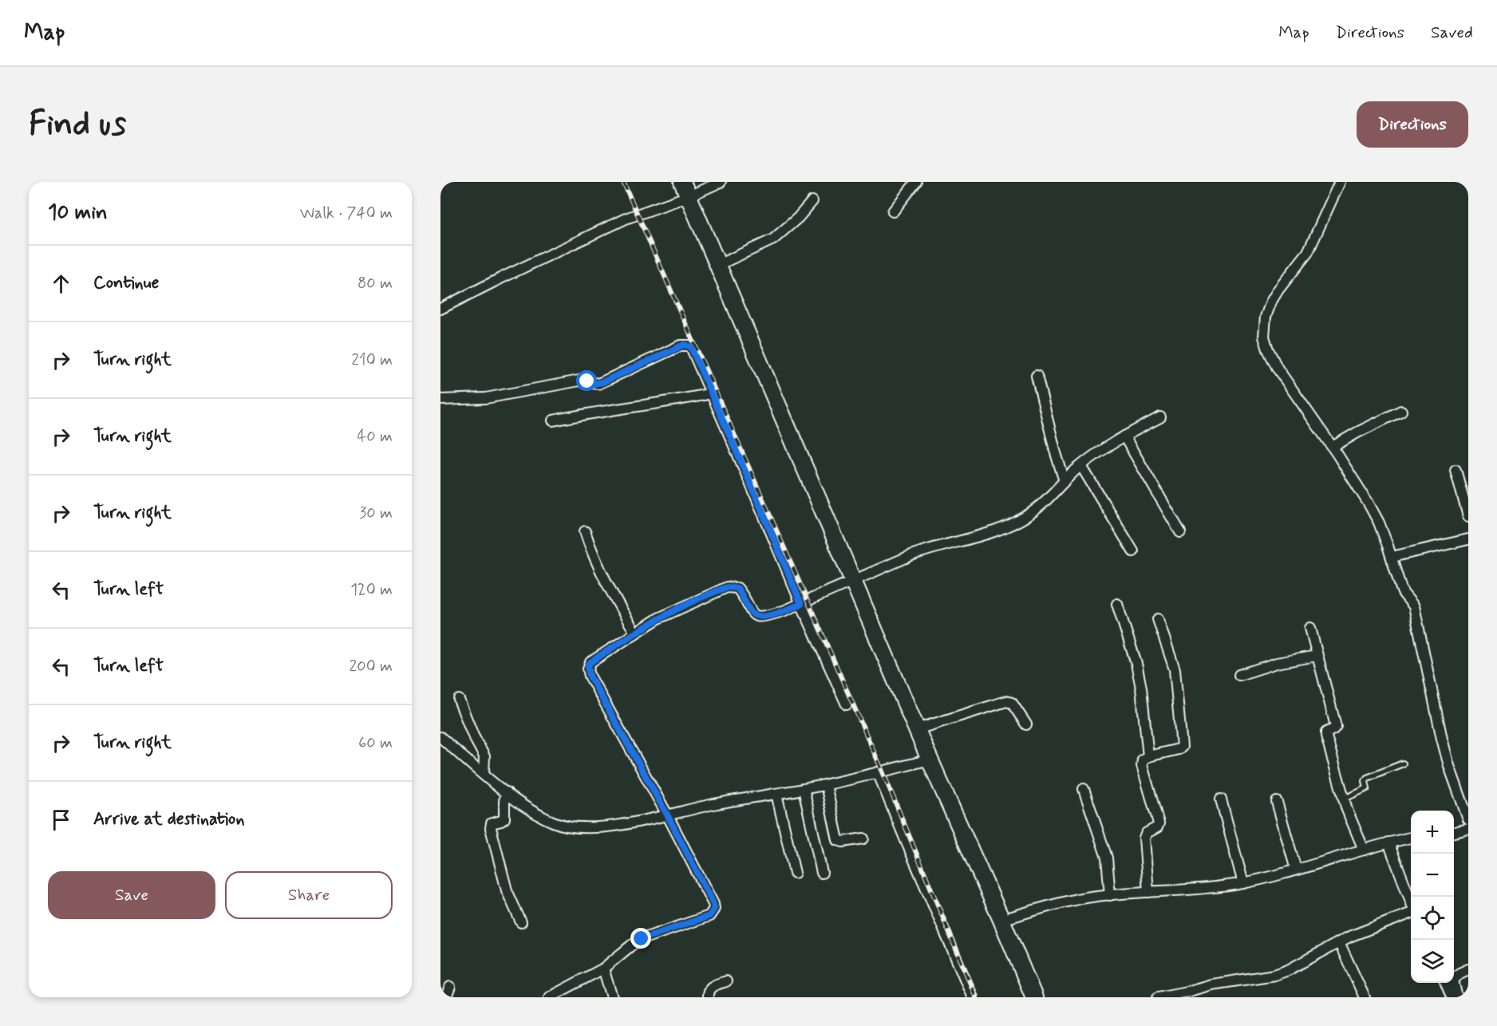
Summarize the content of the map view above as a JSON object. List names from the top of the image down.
{
  "page": {
    "header": "Map",
    "nav": ["Map", "Directions", "Saved"],
    "buttons": [
      "Directions",
      ["Save", "Share"]
    ],
    "title": "Find us",
    "heading": ["10 min", "Walk · 740 m"],
    "list": [
      ["Continue", "80 m"],
      ["Turn right", "210 m"],
      ["Turn right", "40 m"],
      ["Turn right", "30 m"],
      ["Turn left", "120 m"],
      ["Turn left", "200 m"],
      ["Turn right", "60 m"],
      "Arrive at destination"
    ],
    "map_buttons": ["+", "−"]
  }
}
